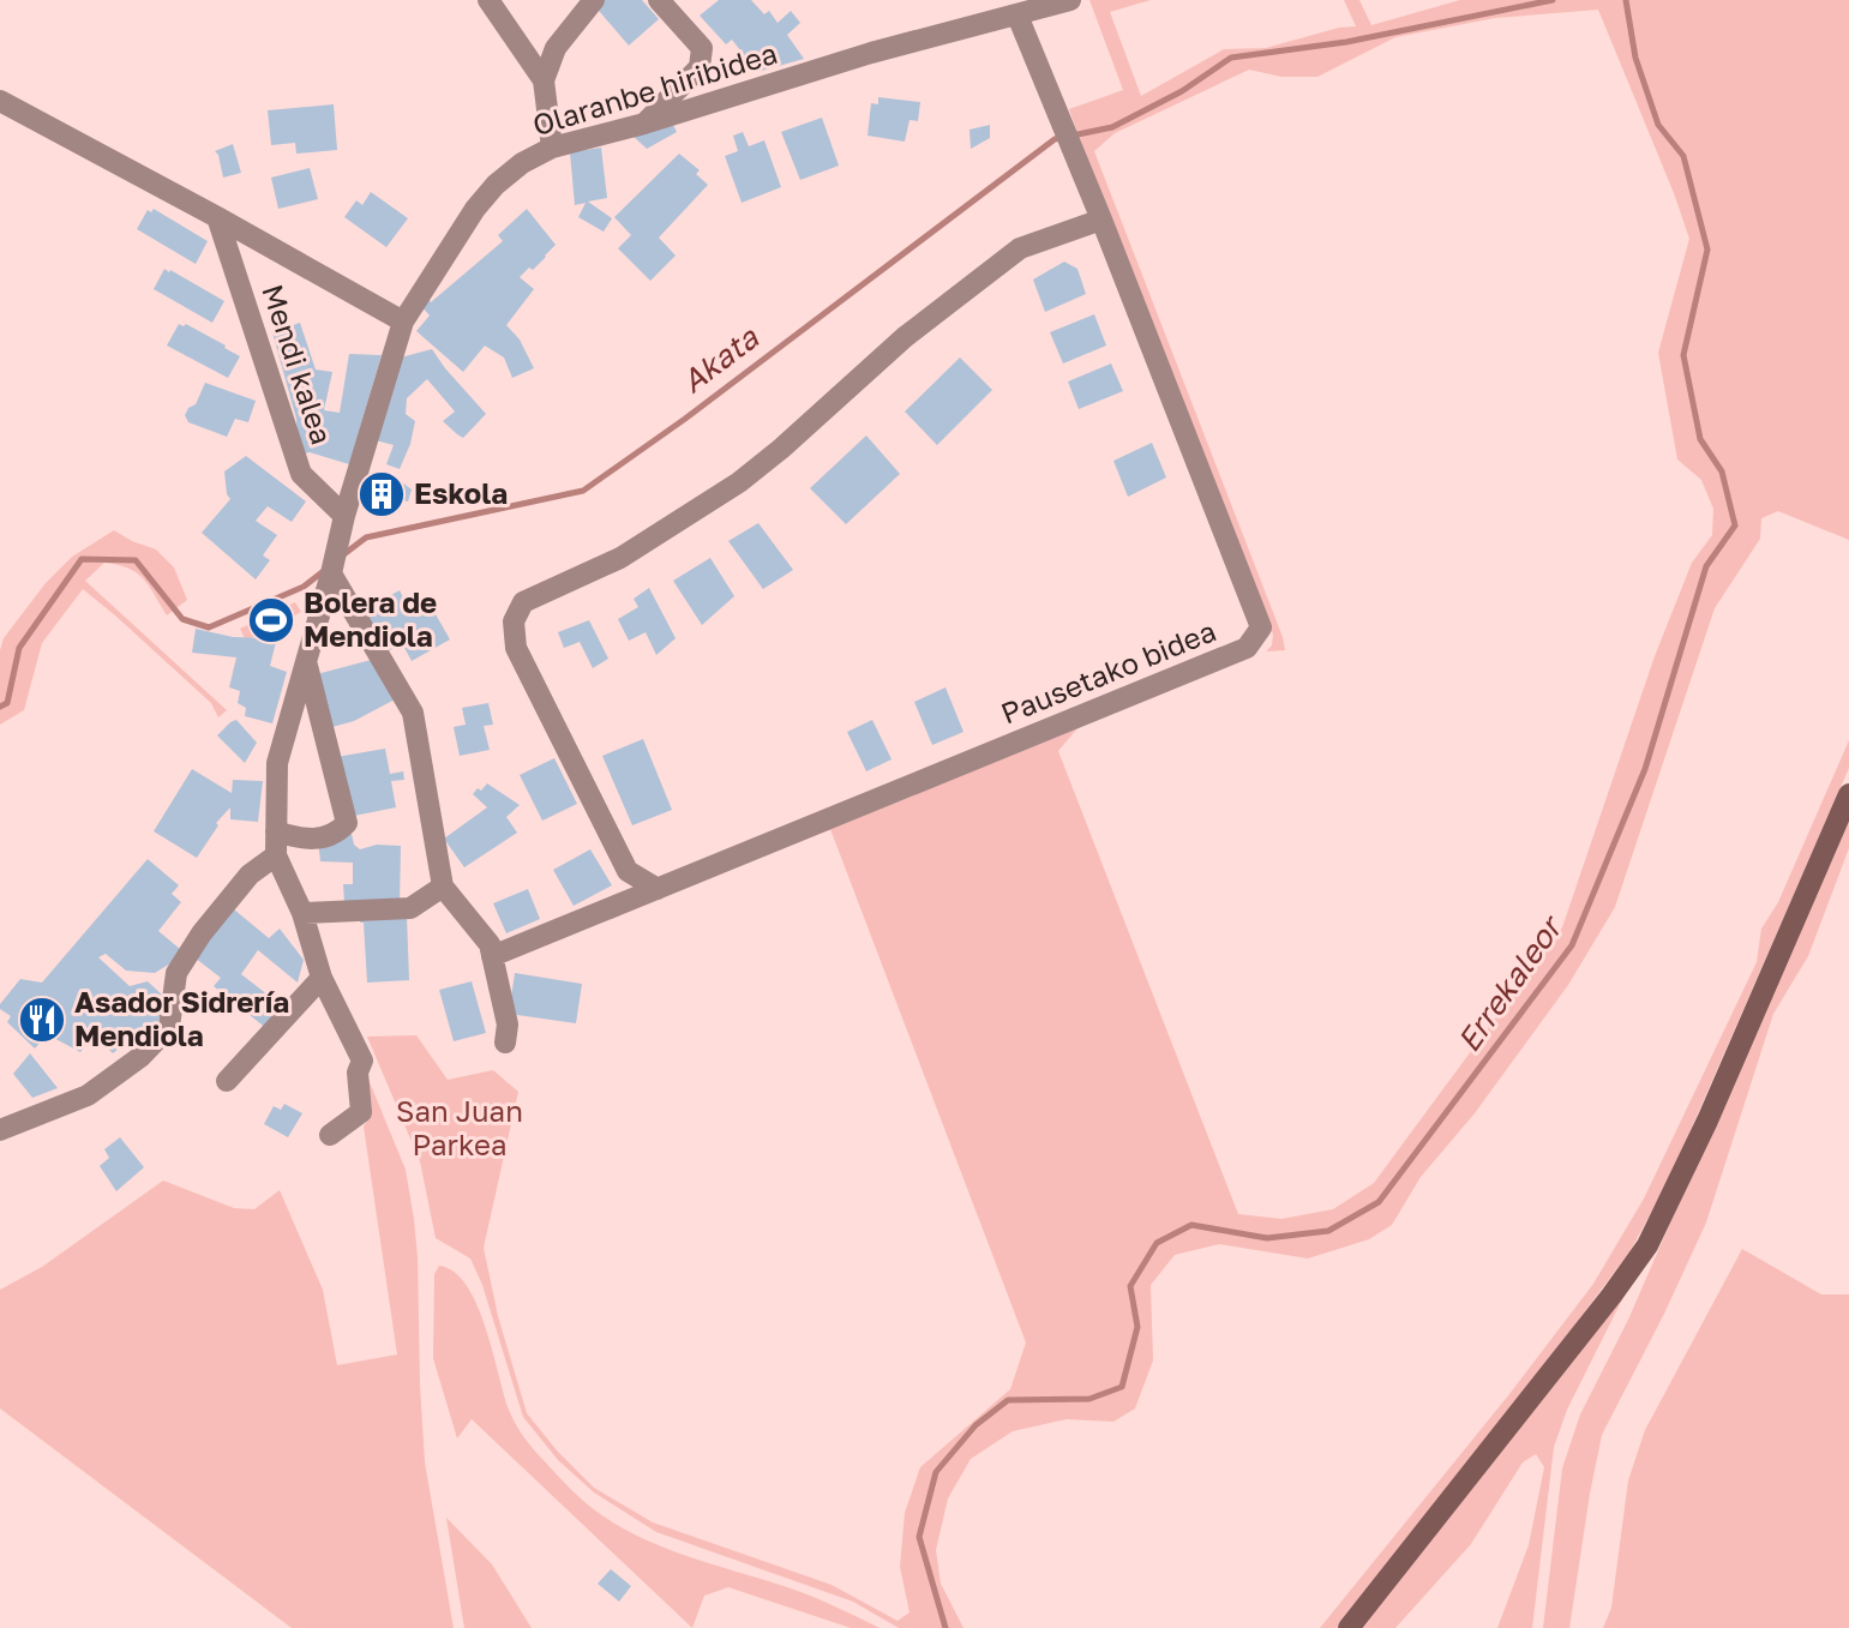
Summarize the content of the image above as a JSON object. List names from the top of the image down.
{
  "streets": {
    "street": ["Olaranbe hiribidea", "Mendi kalea", "Pausetako bidea"]
  },
  "crossings": [
    ["Olaranbe hiribidea", "Mendi kalea"],
    ["Olaranbe hiribidea", "Pausetako bidea"]
  ],
  "water": ["Akata", "Errekaleor"],
  "parks": ["San Juan Parkea"],
  "places": {
    "building": ["Eskola"],
    "sports": ["Bolera de Mendiola"],
    "restaurant": ["Asador Sidrería Mendiola"]
  }
}
